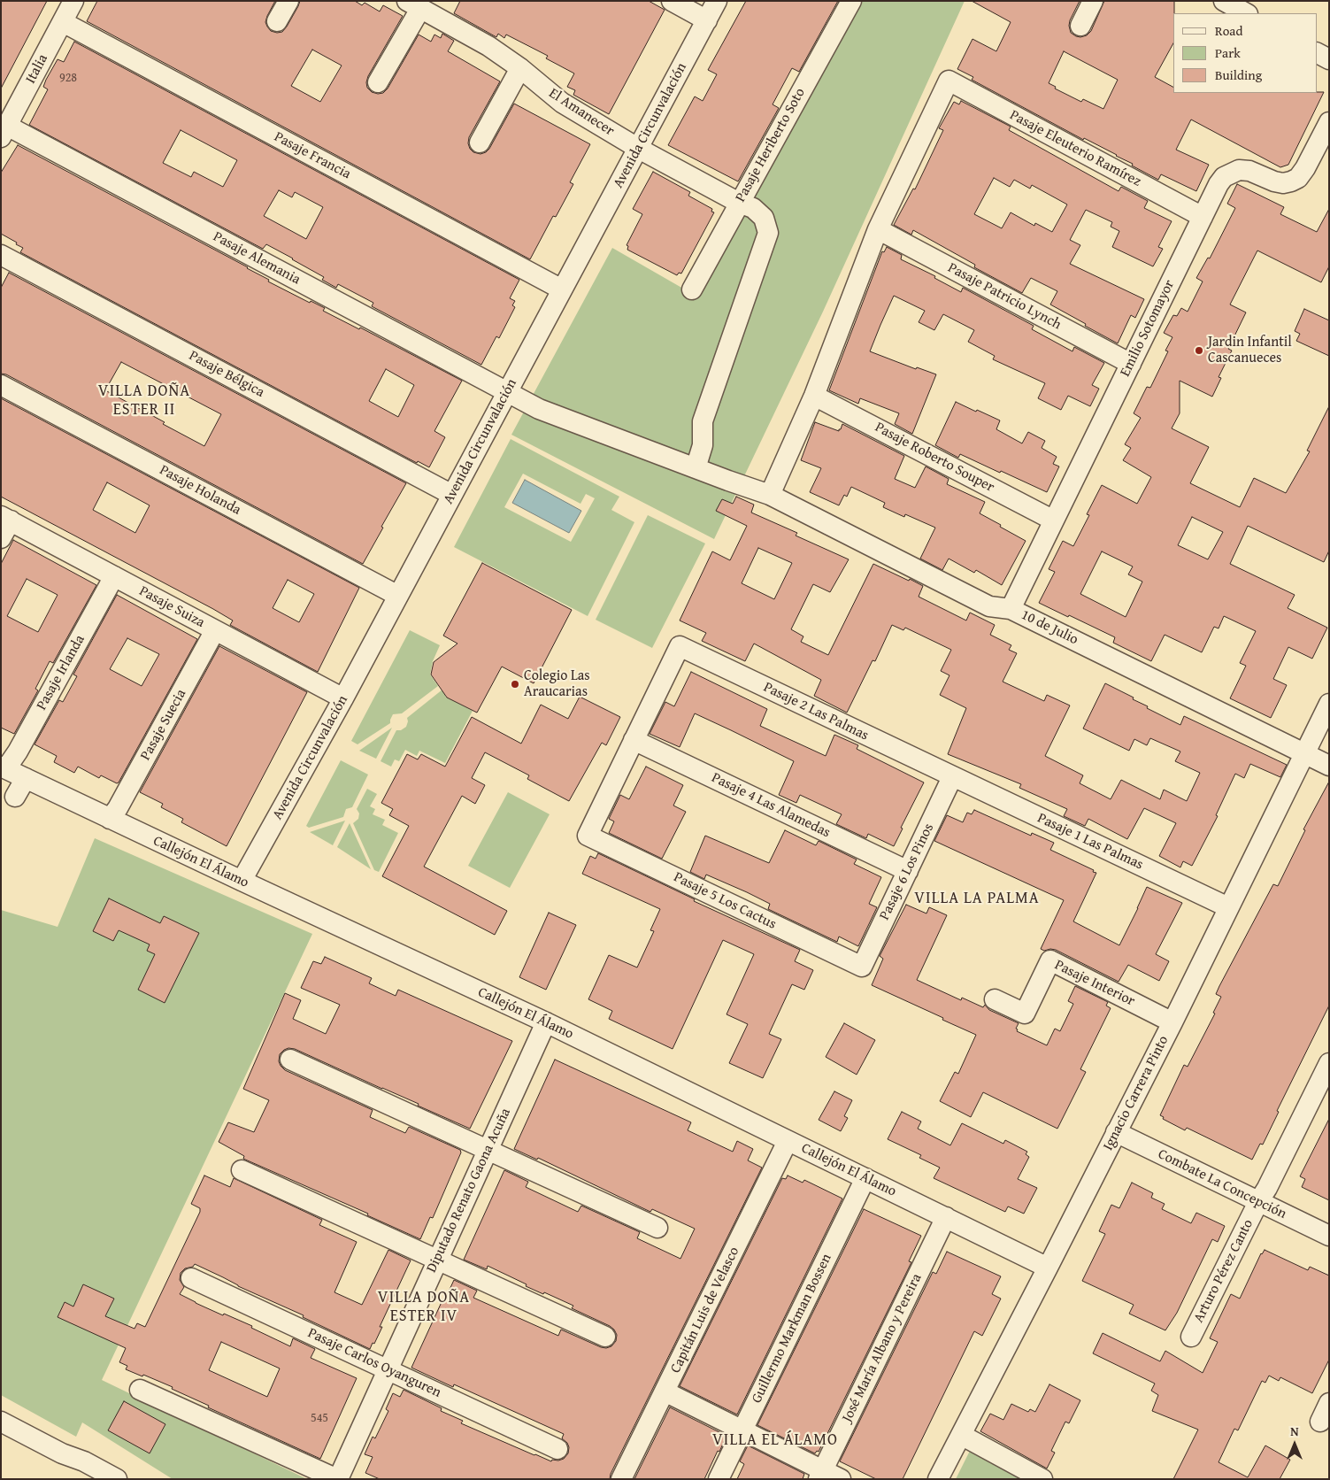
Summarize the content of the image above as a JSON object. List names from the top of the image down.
{
  "streets": {
    "street": [
      "Italia",
      "El Amanecer",
      "Avenida Circunvalación",
      "Pasaje Heriberto Soto",
      "Pasaje Eleuterio Ramírez",
      "Pasaje Francia",
      "Pasaje Alemania",
      "Pasaje Patricio Lynch",
      "Emilio Sotomayor",
      "Pasaje Bélgica",
      "Pasaje Roberto Souper",
      "Pasaje Holanda",
      "Pasaje Suiza",
      "10 de Julio",
      "Pasaje Irlanda",
      "Pasaje 2 Las Palmas",
      "Pasaje Suecia",
      "Pasaje 4 Las Alamedas",
      "Pasaje 1 Las Palmas",
      "Callejón El Álamo",
      "Pasaje 6 Los Pinos",
      "Pasaje 5 Los Cactus",
      "Pasaje Interior",
      "Ignacio Carrera Pinto",
      "Combate La Concepción",
      "Diputado Renato Gaona Acuña",
      "Arturo Pérez Canto",
      "Capitán Luis de Velasco",
      "Guillermo Markman Bossen",
      "José María Albano y Pereira",
      "Pasaje Carlos Oyanguren"
    ]
  },
  "crossings": [
    ["Italia", "Pasaje Francia"],
    ["Italia", "Pasaje Alemania"],
    ["El Amanecer", "Avenida Circunvalación"],
    ["El Amanecer", "Pasaje Heriberto Soto"],
    ["El Amanecer", "Pasaje Alemania"],
    ["El Amanecer", "10 de Julio"],
    ["Avenida Circunvalación", "Pasaje Francia"],
    ["Avenida Circunvalación", "Pasaje Alemania"],
    ["Avenida Circunvalación", "Pasaje Bélgica"],
    ["Avenida Circunvalación", "Pasaje Holanda"],
    ["Avenida Circunvalación", "Pasaje Suiza"],
    ["Avenida Circunvalación", "Callejón El Álamo"],
    ["Pasaje Eleuterio Ramírez", "Pasaje Patricio Lynch"],
    ["Pasaje Eleuterio Ramírez", "Emilio Sotomayor"],
    ["Pasaje Alemania", "10 de Julio"],
    ["Pasaje Patricio Lynch", "Emilio Sotomayor"],
    ["Emilio Sotomayor", "Pasaje Roberto Souper"],
    ["Emilio Sotomayor", "10 de Julio"],
    ["Pasaje Suiza", "Pasaje Irlanda"],
    ["Pasaje Suiza", "Pasaje Suecia"],
    ["10 de Julio", "Ignacio Carrera Pinto"],
    ["Pasaje Irlanda", "Callejón El Álamo"],
    ["Pasaje 2 Las Palmas", "Pasaje 4 Las Alamedas"],
    ["Pasaje 2 Las Palmas", "Pasaje 1 Las Palmas"],
    ["Pasaje 2 Las Palmas", "Pasaje 6 Los Pinos"],
    ["Pasaje 2 Las Palmas", "Pasaje 5 Los Cactus"],
    ["Pasaje Suecia", "Callejón El Álamo"],
    ["Pasaje 4 Las Alamedas", "Pasaje 6 Los Pinos"],
    ["Pasaje 4 Las Alamedas", "Pasaje 5 Los Cactus"],
    ["Pasaje 1 Las Palmas", "Pasaje 6 Los Pinos"],
    ["Pasaje 1 Las Palmas", "Ignacio Carrera Pinto"],
    ["Callejón El Álamo", "Ignacio Carrera Pinto"],
    ["Callejón El Álamo", "Diputado Renato Gaona Acuña"],
    ["Callejón El Álamo", "Capitán Luis de Velasco"],
    ["Callejón El Álamo", "Guillermo Markman Bossen"],
    ["Callejón El Álamo", "José María Albano y Pereira"],
    ["Pasaje 6 Los Pinos", "Pasaje 5 Los Cactus"],
    ["Pasaje Interior", "Ignacio Carrera Pinto"],
    ["Ignacio Carrera Pinto", "Combate La Concepción"],
    ["Combate La Concepción", "Arturo Pérez Canto"],
    ["Diputado Renato Gaona Acuña", "Pasaje Carlos Oyanguren"]
  ],
  "districts": [
    "VILLA DOÑA ESTER II",
    "VILLA LA PALMA",
    "VILLA DOÑA ESTER IV",
    "VILLA EL ÁLAMO"
  ],
  "places": ["Jardin Infantil Cascanueces", "Colegio Las Araucarias"],
  "house_numbers": ["928", "545"],
  "legend": ["Road", "Park", "Building"],
  "north": "top"
}
